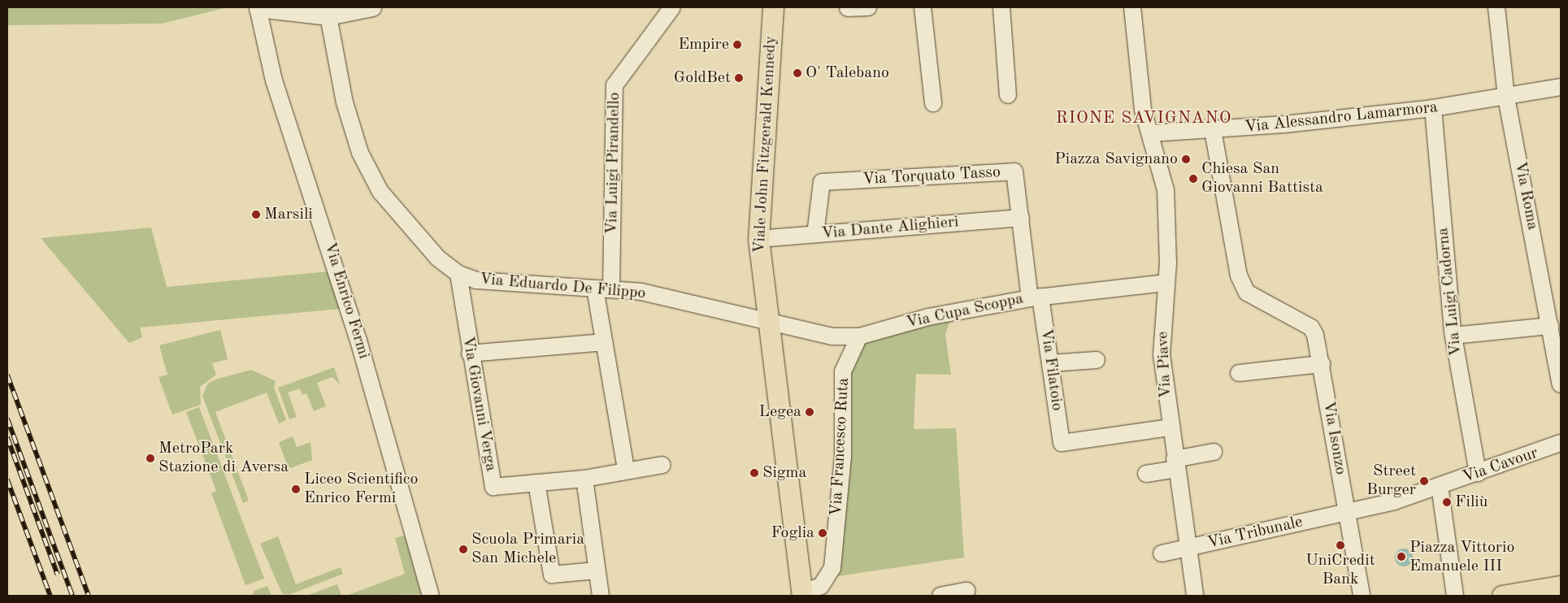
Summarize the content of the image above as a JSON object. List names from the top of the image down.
{
  "streets": {
    "main road": ["Viale John Fitzgerald Kennedy"],
    "street": [
      "Via Alessandro Lamarmora",
      "Via Luigi Pirandello",
      "Via Torquato Tasso",
      "Via Roma",
      "Via Dante Alighieri",
      "Via Eduardo De Filippo",
      "Via Luigi Cadorna",
      "Via Enrico Fermi",
      "Via Cupa Scoppa",
      "Via Piave",
      "Via Filatoio",
      "Via Giovanni Verga",
      "Via Isonzo",
      "Via Francesco Ruta",
      "Via Cavour",
      "Via Tribunale"
    ]
  },
  "crossings": [
    ["Via Alessandro Lamarmora", "Via Roma"],
    ["Via Alessandro Lamarmora", "Via Luigi Cadorna"],
    ["Via Alessandro Lamarmora", "Via Piave"],
    ["Via Alessandro Lamarmora", "Via Isonzo"],
    ["Viale John Fitzgerald Kennedy", "Via Dante Alighieri"],
    ["Viale John Fitzgerald Kennedy", "Via Eduardo De Filippo"],
    ["Viale John Fitzgerald Kennedy", "Via Cupa Scoppa"],
    ["Viale John Fitzgerald Kennedy", "Via Francesco Ruta"],
    ["Via Luigi Pirandello", "Via Eduardo De Filippo"],
    ["Via Torquato Tasso", "Via Dante Alighieri"],
    ["Via Torquato Tasso", "Via Cupa Scoppa"],
    ["Via Torquato Tasso", "Via Filatoio"],
    ["Via Eduardo De Filippo", "Via Cupa Scoppa"],
    ["Via Eduardo De Filippo", "Via Giovanni Verga"],
    ["Via Luigi Cadorna", "Via Cavour"],
    ["Via Cupa Scoppa", "Via Piave"],
    ["Via Cupa Scoppa", "Via Filatoio"],
    ["Via Cupa Scoppa", "Via Francesco Ruta"],
    ["Via Piave", "Via Filatoio"],
    ["Via Piave", "Via Tribunale"],
    ["Via Isonzo", "Via Tribunale"]
  ],
  "districts": ["RIONE SAVIGNANO"],
  "places": [
    "Empire",
    "O' Talebano",
    "GoldBet",
    "Piazza Savignano",
    "Chiesa San Giovanni Battista",
    "Marsili",
    "Legea",
    "MetroPark Stazione di Aversa",
    "Sigma",
    "Street Burger",
    "Liceo Scientifico Enrico Fermi",
    "Filiù",
    "Foglia",
    "UniCredit Bank",
    "Scuola Primaria San Michele",
    "Piazza Vittorio Emanuele III"
  ]
}
